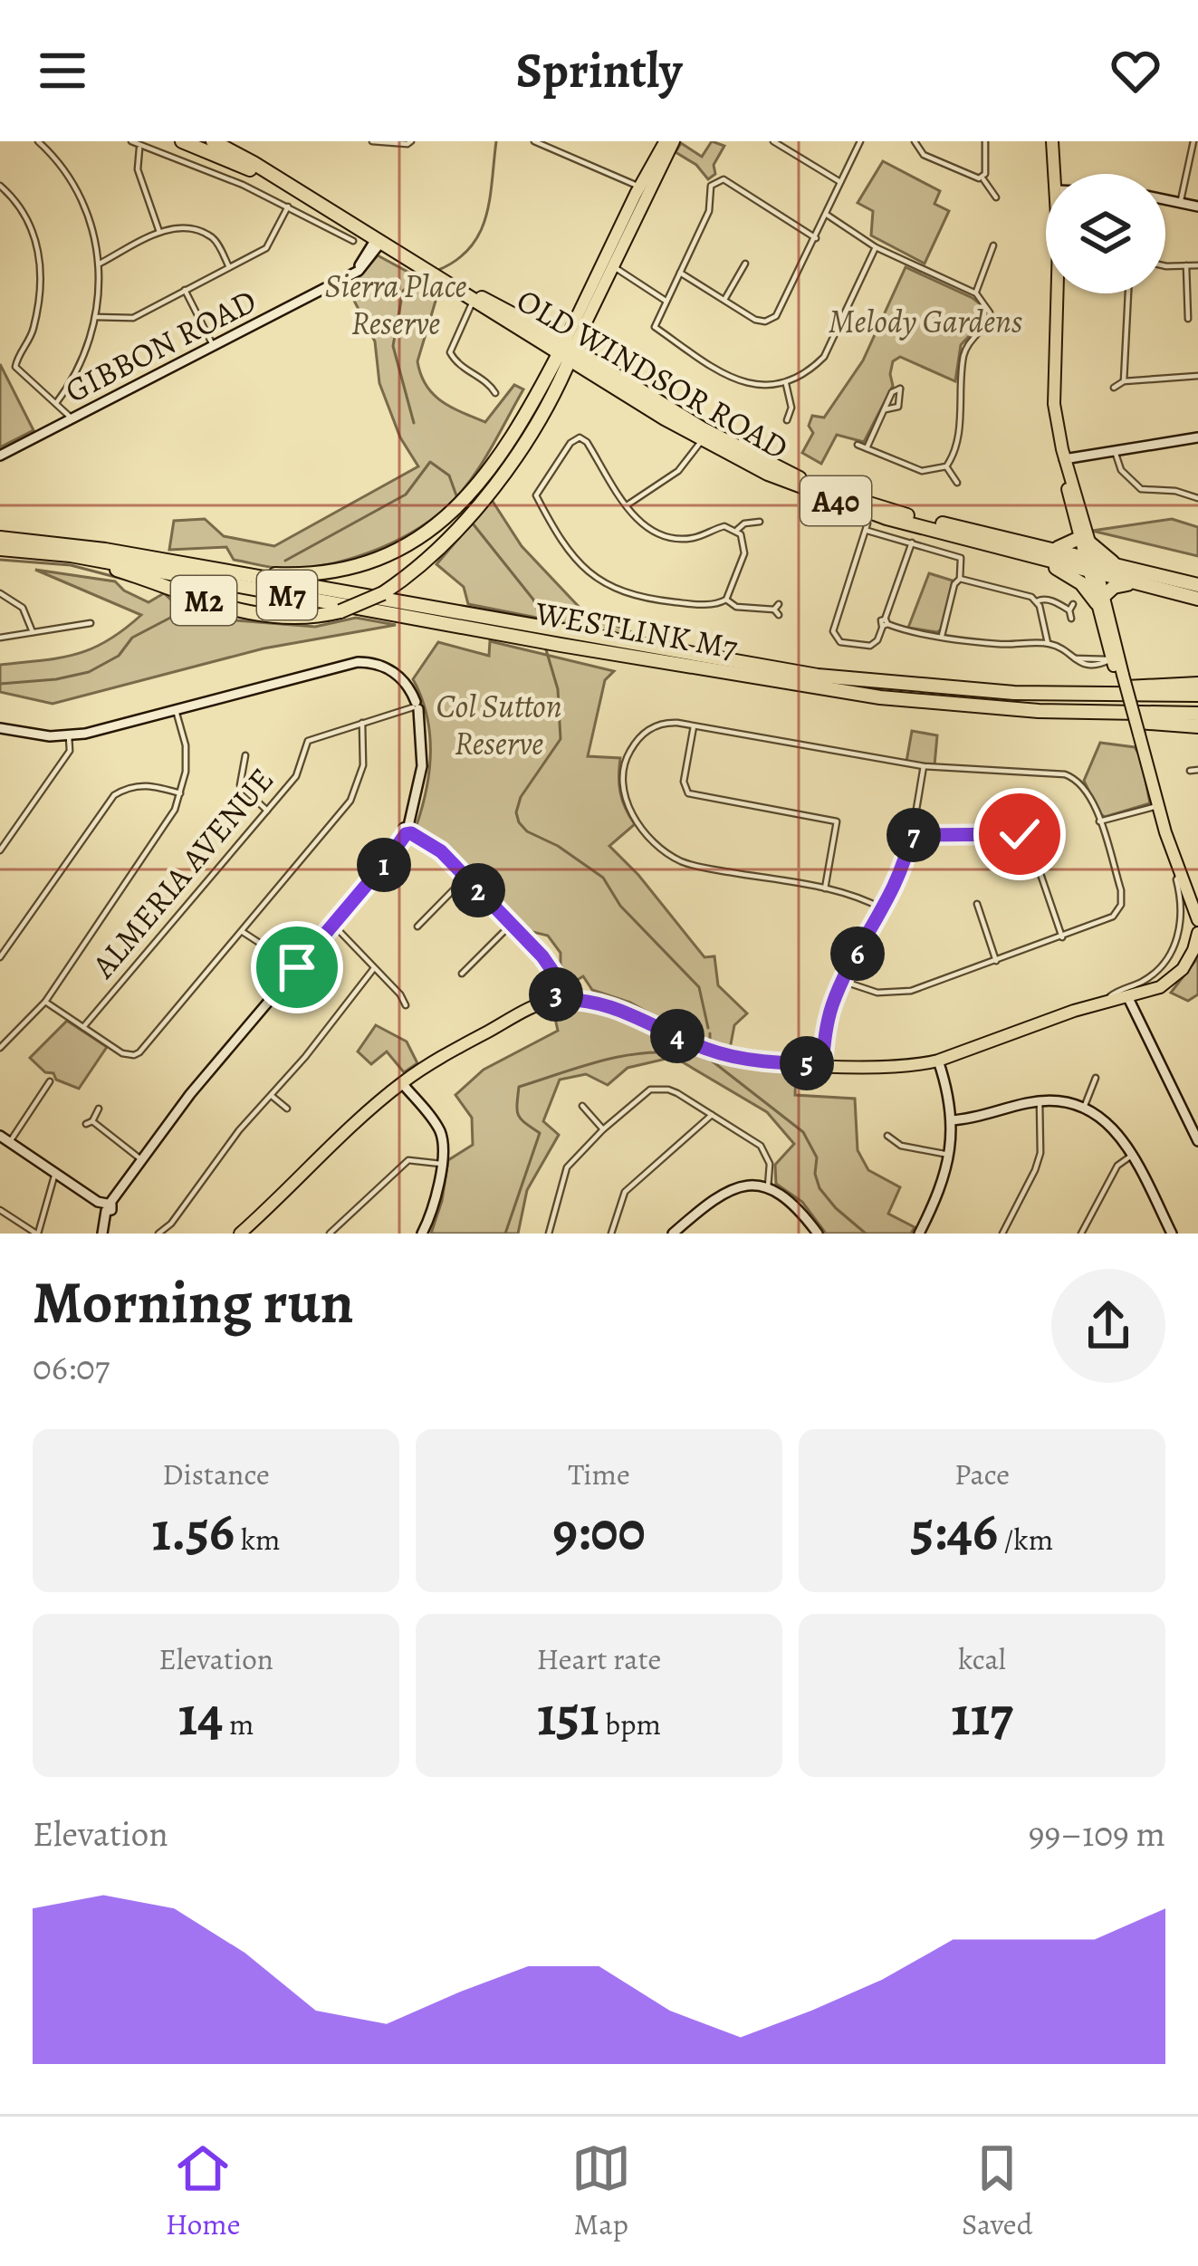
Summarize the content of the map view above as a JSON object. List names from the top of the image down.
{
  "streets": {
    "highway": [
      "OLD WINDSOR ROAD",
      "A40",
      "M7",
      "M2",
      "WESTLINK M7"
    ],
    "street": ["GIBBON ROAD", "ALMERIA AVENUE"]
  },
  "crossings": [
    ["GIBBON ROAD", "OLD WINDSOR ROAD"],
    ["OLD WINDSOR ROAD", "M2"],
    ["M2", "WESTLINK M7"]
  ],
  "parks": ["Sierra Place Reserve", "Melody Gardens", "Col Sutton Reserve"],
  "page": {
    "header": "Sprintly",
    "pins": [
      "7",
      "1",
      "2",
      "6",
      "3",
      "4",
      "5"
    ],
    "heading": ["Morning run", "06:07"],
    "stats": [
      ["Distance", "1.56 km"],
      ["Time", "9:00"],
      ["Pace", "5:46 /km"],
      ["Elevation", "14 m"],
      ["Heart rate", "151 bpm"],
      ["kcal", "117"]
    ],
    "chart": ["Elevation", "99–109 m"],
    "tabs": ["Home", "Map", "Saved"]
  }
}
